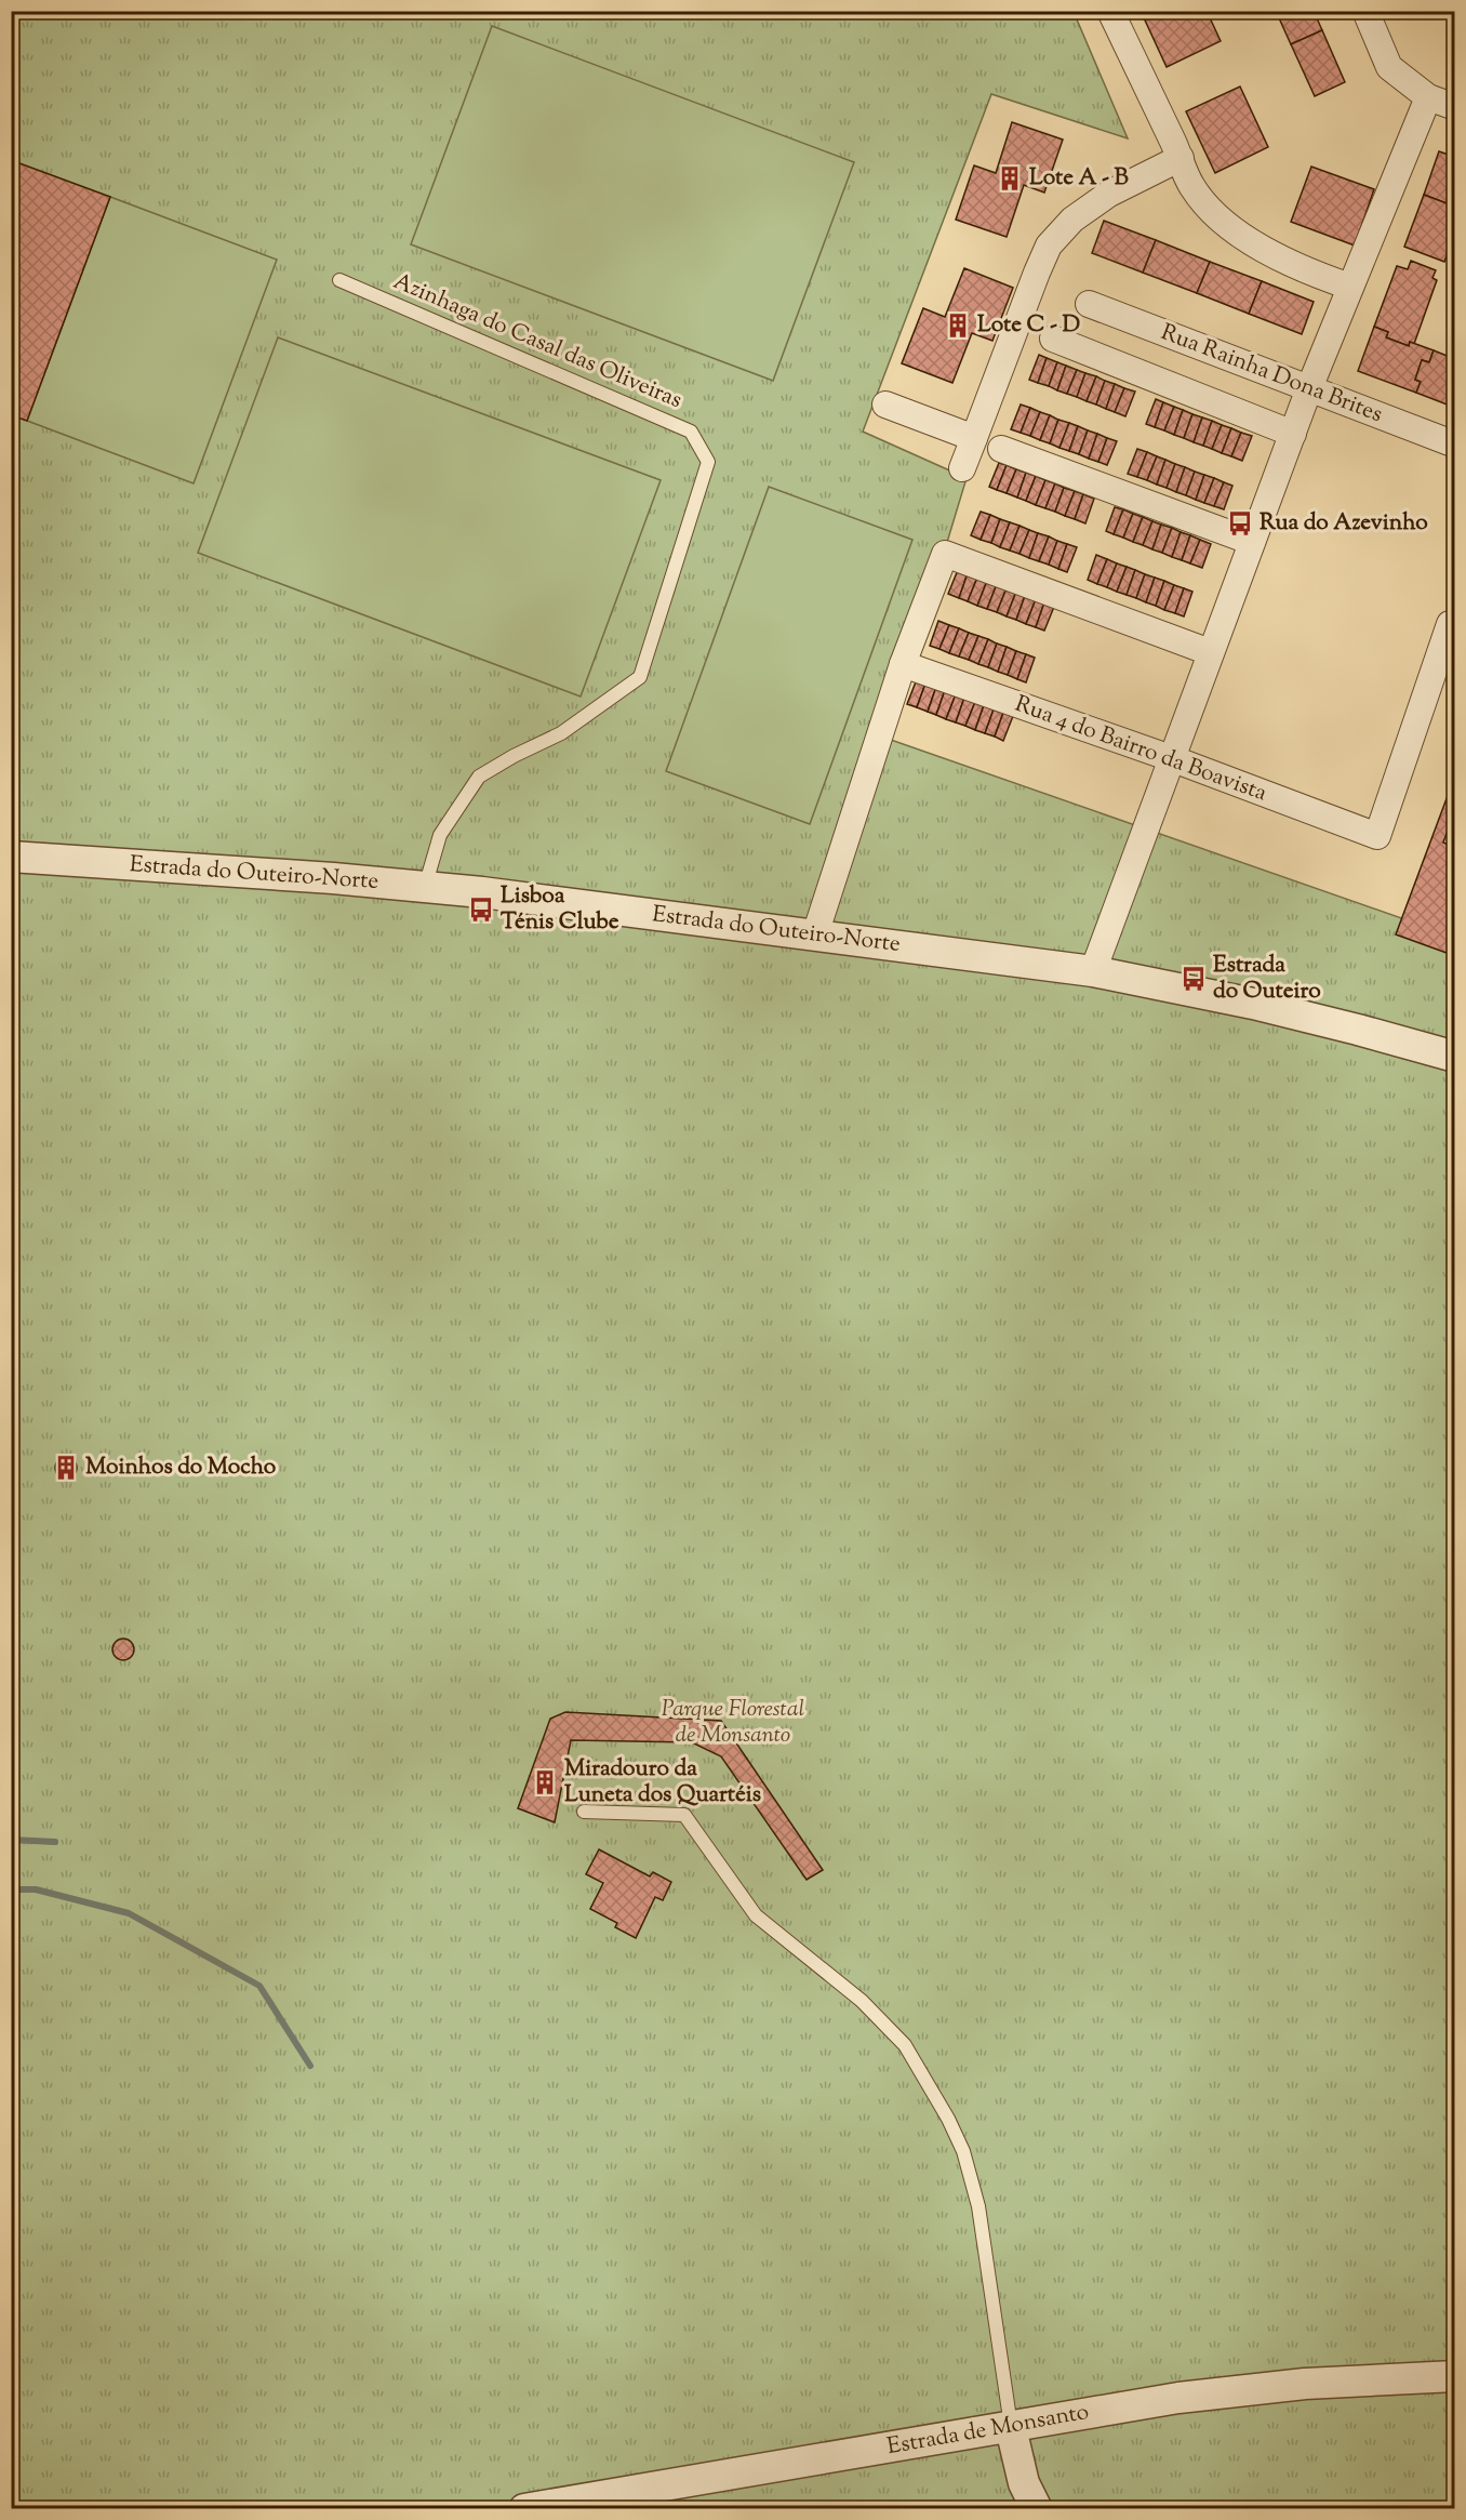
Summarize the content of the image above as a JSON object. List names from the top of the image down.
{
  "streets": {
    "street": [
      "Rua Rainha Dona Brites",
      "Rua 4 do Bairro da Boavista",
      "Estrada do Outeiro-Norte",
      "Estrada de Monsanto"
    ],
    "lane": ["Azinhaga do Casal das Oliveiras"]
  },
  "crossings": [
    ["Azinhaga do Casal das Oliveiras", "Estrada do Outeiro-Norte"]
  ],
  "parks": ["Parque Florestal de Monsanto"],
  "places": {
    "building": [
      "Lote A - B",
      "Lote C - D",
      "Moinhos do Mocho",
      "Miradouro da Luneta dos Quartéis"
    ],
    "bus stop": ["Rua do Azevinho", "Lisboa Ténis Clube", "Estrada do Outeiro"]
  }
}
